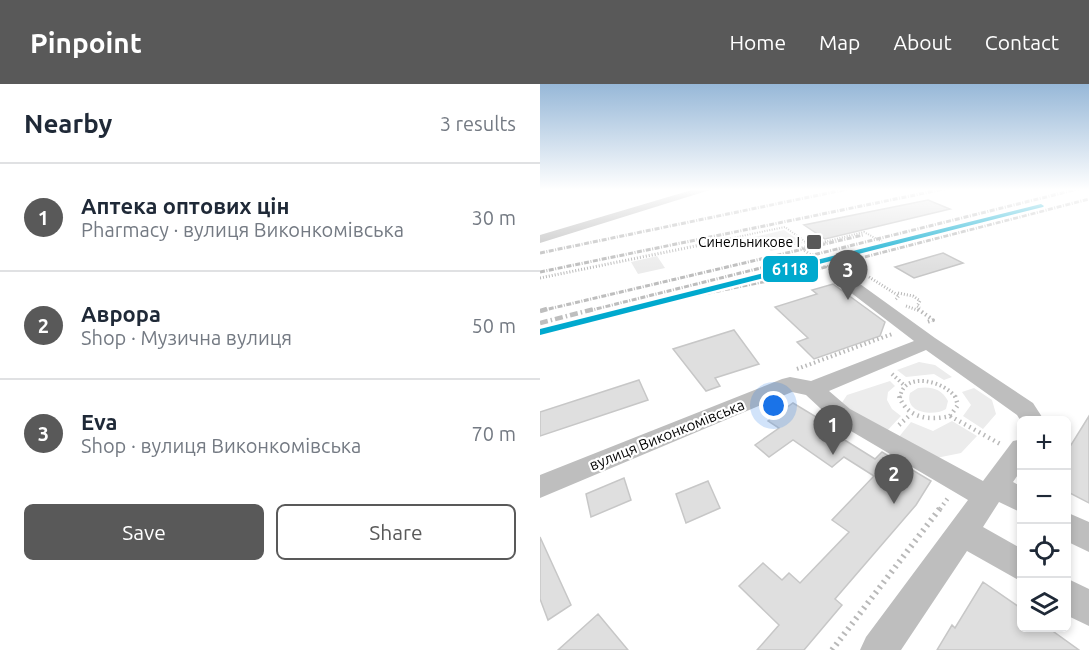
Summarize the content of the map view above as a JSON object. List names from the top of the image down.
{
  "streets": {
    "street": ["вулиця Виконкомівська"]
  },
  "places": {
    "transit": ["Синельникове І"]
  },
  "lines": ["transit line 6118"],
  "page": {
    "header": "Pinpoint",
    "nav": [
      "Home",
      "Map",
      "About",
      "Contact"
    ],
    "heading": ["Nearby", "3 results"],
    "list": [
      {
        "mark": "1",
        "name": "Аптека оптових цін",
        "note": "Pharmacy · вулиця Виконкомівська",
        "value": "30 m"
      },
      {
        "mark": "2",
        "name": "Аврора",
        "note": "Shop · Музична вулиця",
        "value": "50 m"
      },
      {
        "mark": "3",
        "name": "Eva",
        "note": "Shop · вулиця Виконкомівська",
        "value": "70 m"
      }
    ],
    "pins": ["3", "1", "2"],
    "map_buttons": ["+", "−"],
    "buttons": ["Save", "Share"]
  }
}
